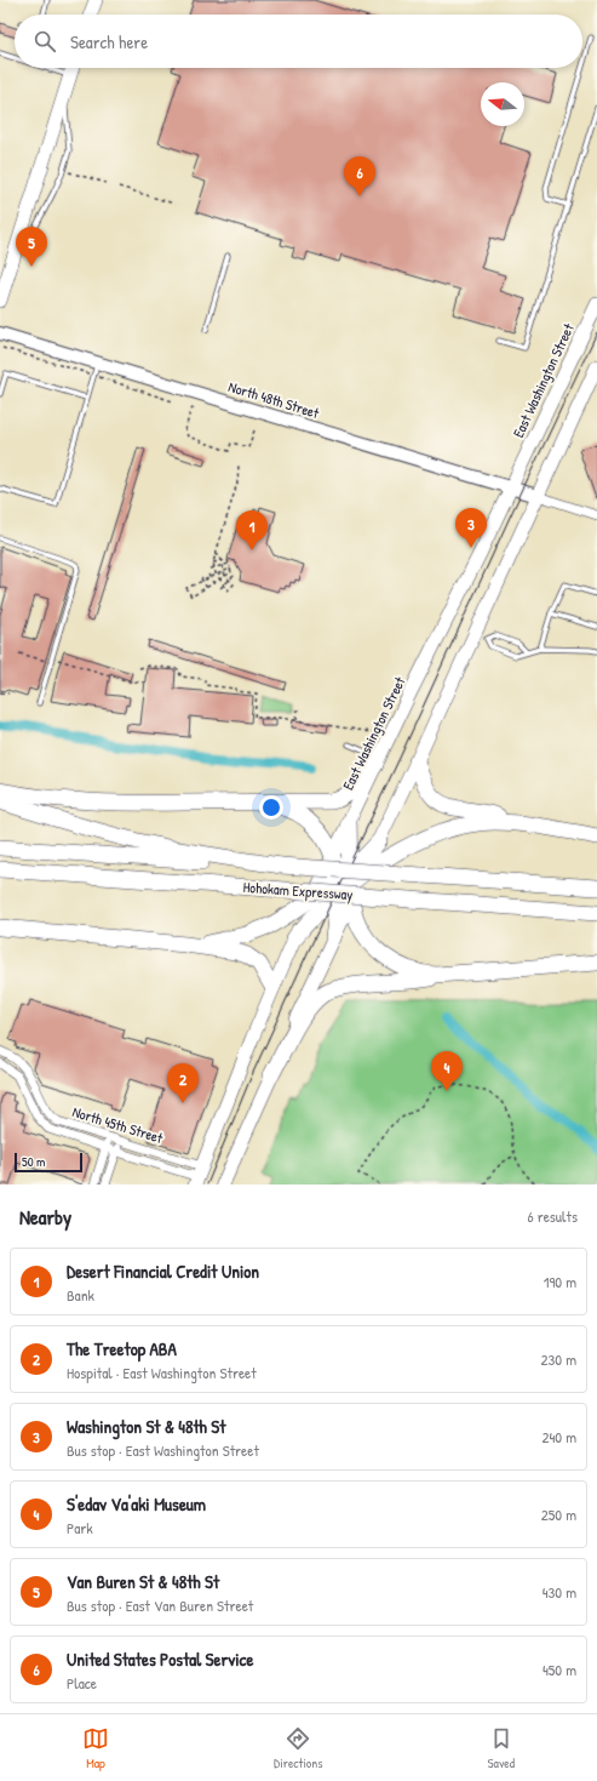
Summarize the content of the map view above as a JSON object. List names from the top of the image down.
{
  "streets": {
    "highway": ["Hohokam Expressway"],
    "main road": ["East Washington Street"],
    "street": ["North 48th Street", "North 45th Street"]
  },
  "crossings": [
    ["East Washington Street", "North 48th Street"],
    ["East Washington Street", "North 45th Street"]
  ],
  "scale_bar": "50 m",
  "north": "left",
  "page": {
    "search": "Search here",
    "pins": [
      "6",
      "5",
      "3",
      "1",
      "4",
      "2"
    ],
    "scale": "50 m",
    "heading": ["Nearby", "6 results"],
    "list": [
      {
        "mark": "1",
        "name": "Desert Financial Credit Union",
        "note": "Bank",
        "value": "190 m"
      },
      {
        "mark": "2",
        "name": "The Treetop ABA",
        "note": "Hospital · East Washington Street",
        "value": "230 m"
      },
      {
        "mark": "3",
        "name": "Washington St & 48th St",
        "note": "Bus stop · East Washington Street",
        "value": "240 m"
      },
      {
        "mark": "4",
        "name": "S'edav Va'aki Museum",
        "note": "Park",
        "value": "250 m"
      },
      {
        "mark": "5",
        "name": "Van Buren St & 48th St",
        "note": "Bus stop · East Van Buren Street",
        "value": "430 m"
      },
      {
        "mark": "6",
        "name": "United States Postal Service",
        "note": "Place",
        "value": "450 m"
      }
    ],
    "nav": ["Map", "Directions", "Saved"]
  }
}
